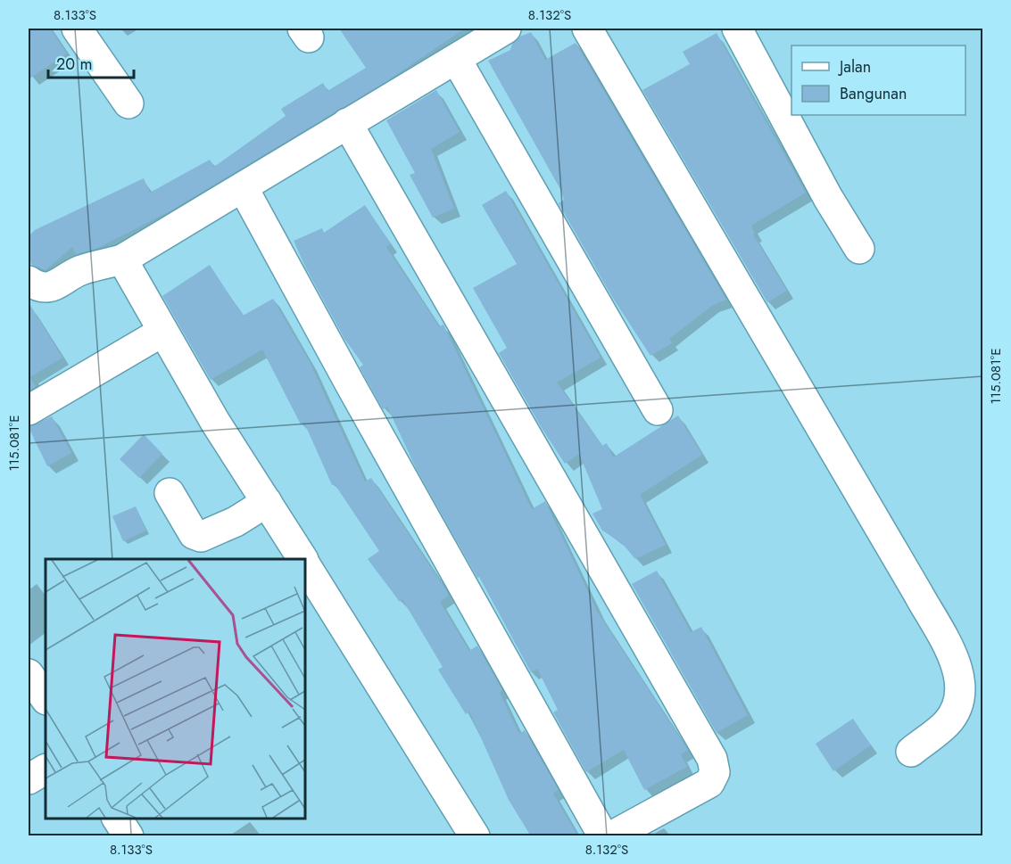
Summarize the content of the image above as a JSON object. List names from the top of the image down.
{
  "legend": ["Jalan", "Bangunan"],
  "scale_bar": "20 m",
  "coordinates": ["8.133°S", "8.132°S", "115.081°E"]
}
